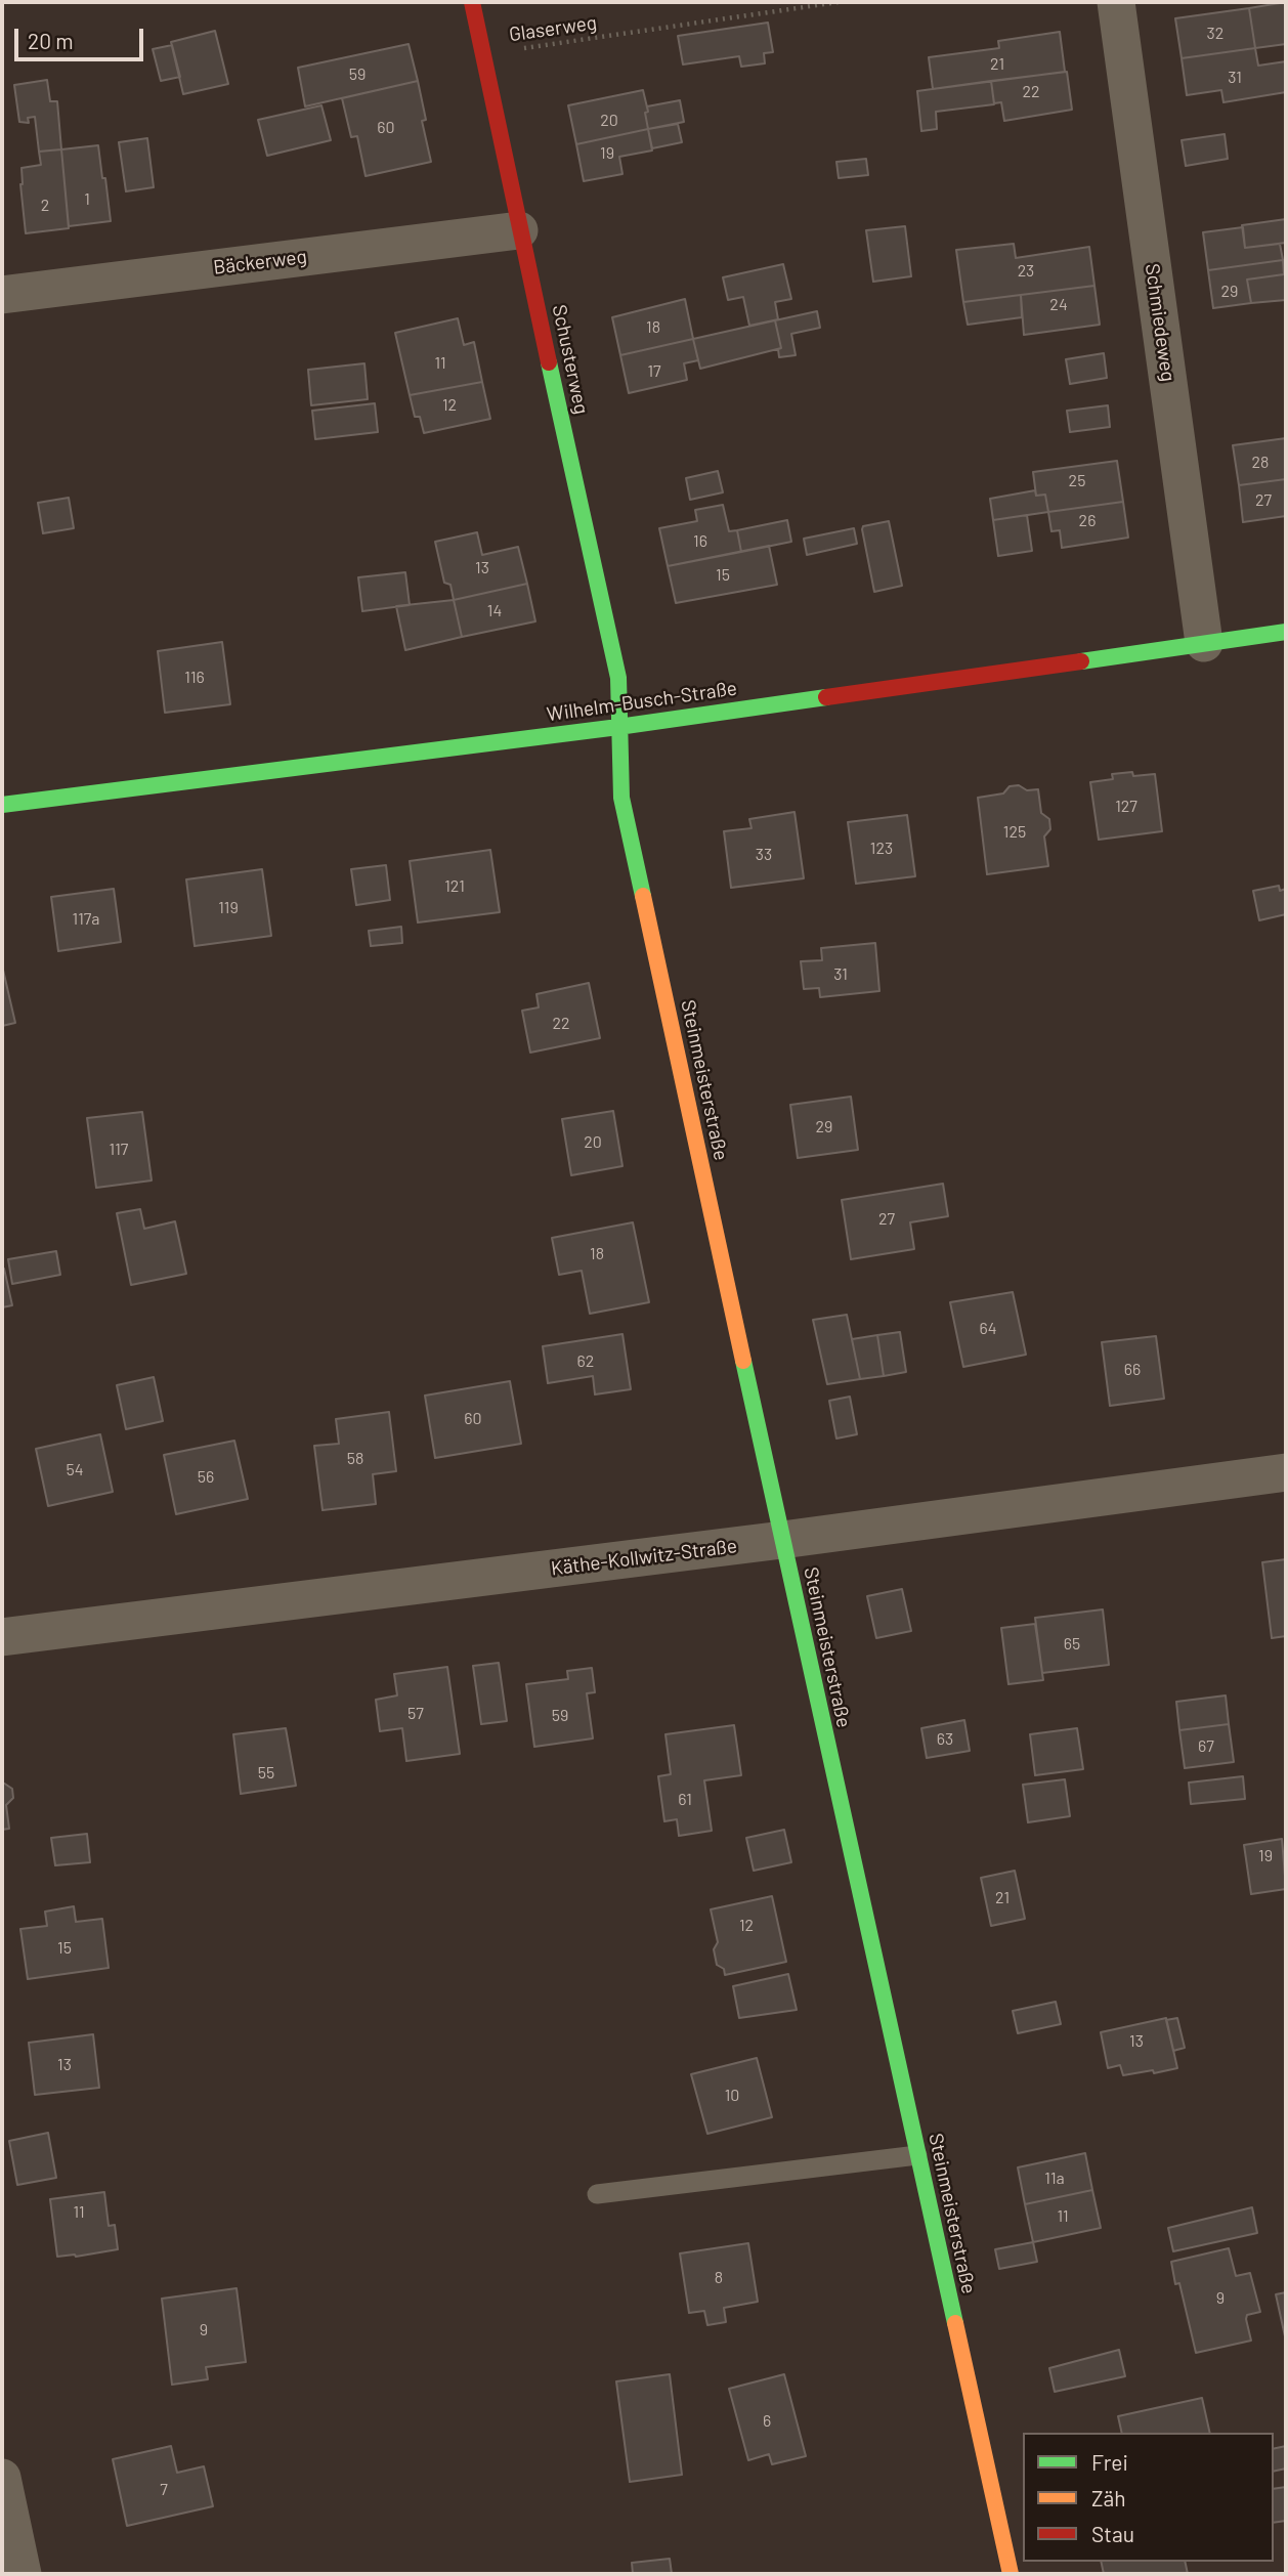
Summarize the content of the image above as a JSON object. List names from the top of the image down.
{
  "streets": {
    "street": [
      "Bäckerweg",
      "Schmiedeweg",
      "Schusterweg",
      "Wilhelm-Busch-Straße",
      "Steinmeisterstraße",
      "Käthe-Kollwitz-Straße"
    ],
    "path": ["Glaserweg"]
  },
  "crossings": [
    ["Glaserweg", "Schusterweg"],
    ["Bäckerweg", "Schusterweg"],
    ["Schmiedeweg", "Wilhelm-Busch-Straße"],
    ["Schusterweg", "Wilhelm-Busch-Straße"],
    ["Schusterweg", "Steinmeisterstraße"],
    ["Wilhelm-Busch-Straße", "Steinmeisterstraße"],
    ["Steinmeisterstraße", "Käthe-Kollwitz-Straße"]
  ],
  "house_numbers": [
    "32",
    "21",
    "59",
    "31",
    "22",
    "20",
    "60",
    "19",
    "1",
    "2",
    "23",
    "29",
    "24",
    "18",
    "11",
    "17",
    "12",
    "28",
    "25",
    "27",
    "26",
    "16",
    "13",
    "15",
    "14",
    "116",
    "127",
    "125",
    "123",
    "33",
    "121",
    "119",
    "117a",
    "31",
    "22",
    "29",
    "20",
    "117",
    "27",
    "18",
    "64",
    "62",
    "66",
    "60",
    "58",
    "54",
    "56",
    "65",
    "57",
    "59",
    "63",
    "67",
    "55",
    "61",
    "19",
    "21",
    "12",
    "15",
    "13",
    "13",
    "10",
    "11a",
    "11",
    "11",
    "8",
    "9",
    "9",
    "6",
    "7"
  ],
  "legend": ["Frei", "Zäh", "Stau"],
  "scale_bar": "20 m"
}
